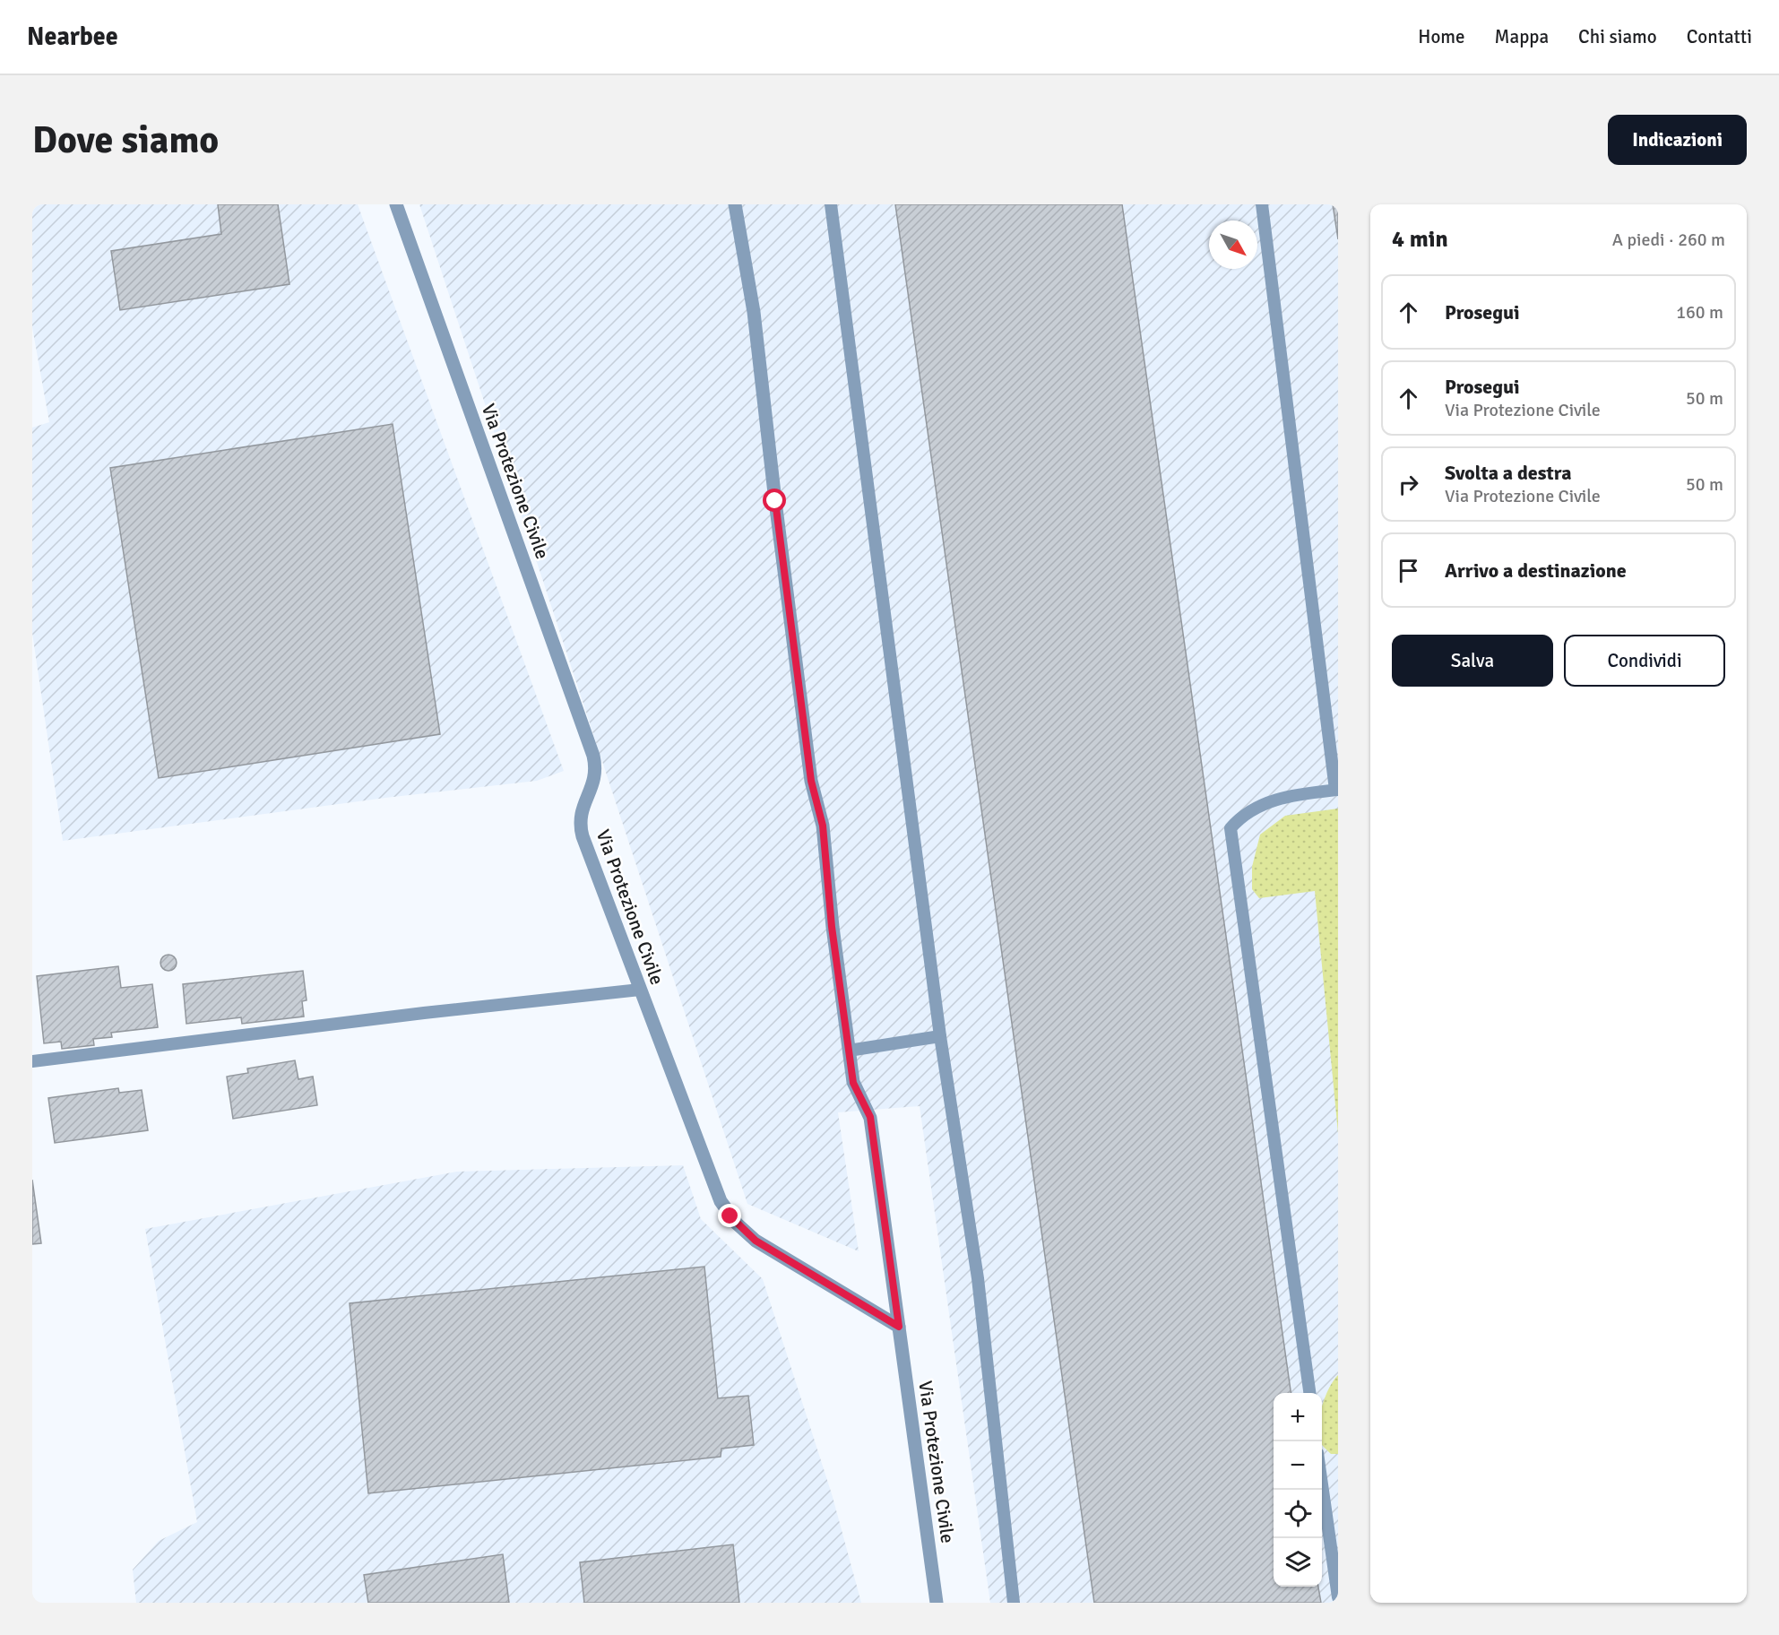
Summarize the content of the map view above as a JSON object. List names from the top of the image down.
{
  "streets": {
    "street": ["Via Protezione Civile"]
  },
  "north": "bottom right",
  "page": {
    "header": "Nearbee",
    "nav": [
      "Home",
      "Mappa",
      "Chi siamo",
      "Contatti"
    ],
    "buttons": [
      "Indicazioni",
      ["Salva", "Condividi"]
    ],
    "title": "Dove siamo",
    "heading": ["4 min", "A piedi · 260 m"],
    "list": [
      ["Prosegui", "160 m"],
      ["Prosegui", "Via Protezione Civile", "50 m"],
      ["Svolta a destra", "Via Protezione Civile", "50 m"],
      "Arrivo a destinazione"
    ],
    "map_buttons": ["+", "−"]
  }
}
